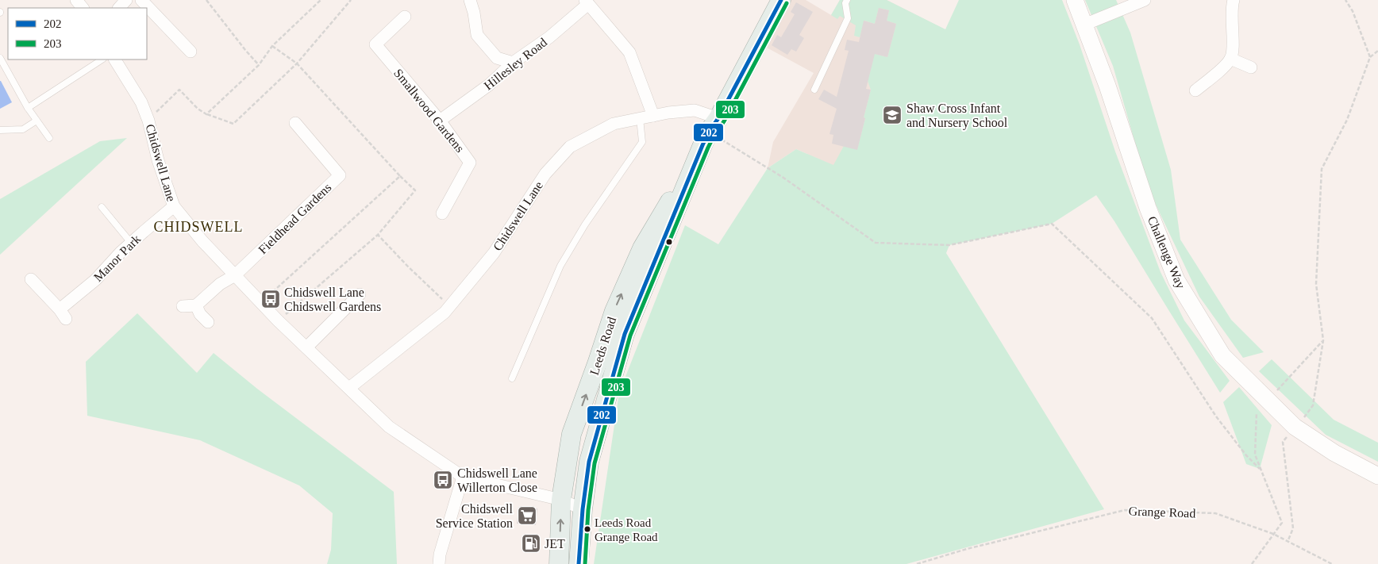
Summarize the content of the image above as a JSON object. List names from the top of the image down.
{
  "streets": {
    "main road": ["Challenge Way", "Leeds Road"],
    "street": [
      "Hillesley Road",
      "Smallwood Gardens",
      "Chidswell Lane",
      "Fieldhead Gardens",
      "Manor Park"
    ],
    "path": ["Grange Road"]
  },
  "crossings": [
    ["Hillesley Road", "Smallwood Gardens"],
    ["Chidswell Lane", "Fieldhead Gardens"],
    ["Chidswell Lane", "Manor Park"],
    ["Chidswell Lane", "Leeds Road"]
  ],
  "districts": ["CHIDSWELL"],
  "places": {
    "school or university": ["Shaw Cross Infant and Nursery School"],
    "bus stop": ["Chidswell Lane Chidswell Gardens", "Chidswell Lane Willerton Close"],
    "supermarket": ["Chidswell Service Station"],
    "other": ["Leeds Road Grange Road"],
    "fuel station": ["JET"]
  },
  "lines": ["transit line 202", "transit line 203"],
  "legend": ["202", "203"]
}
